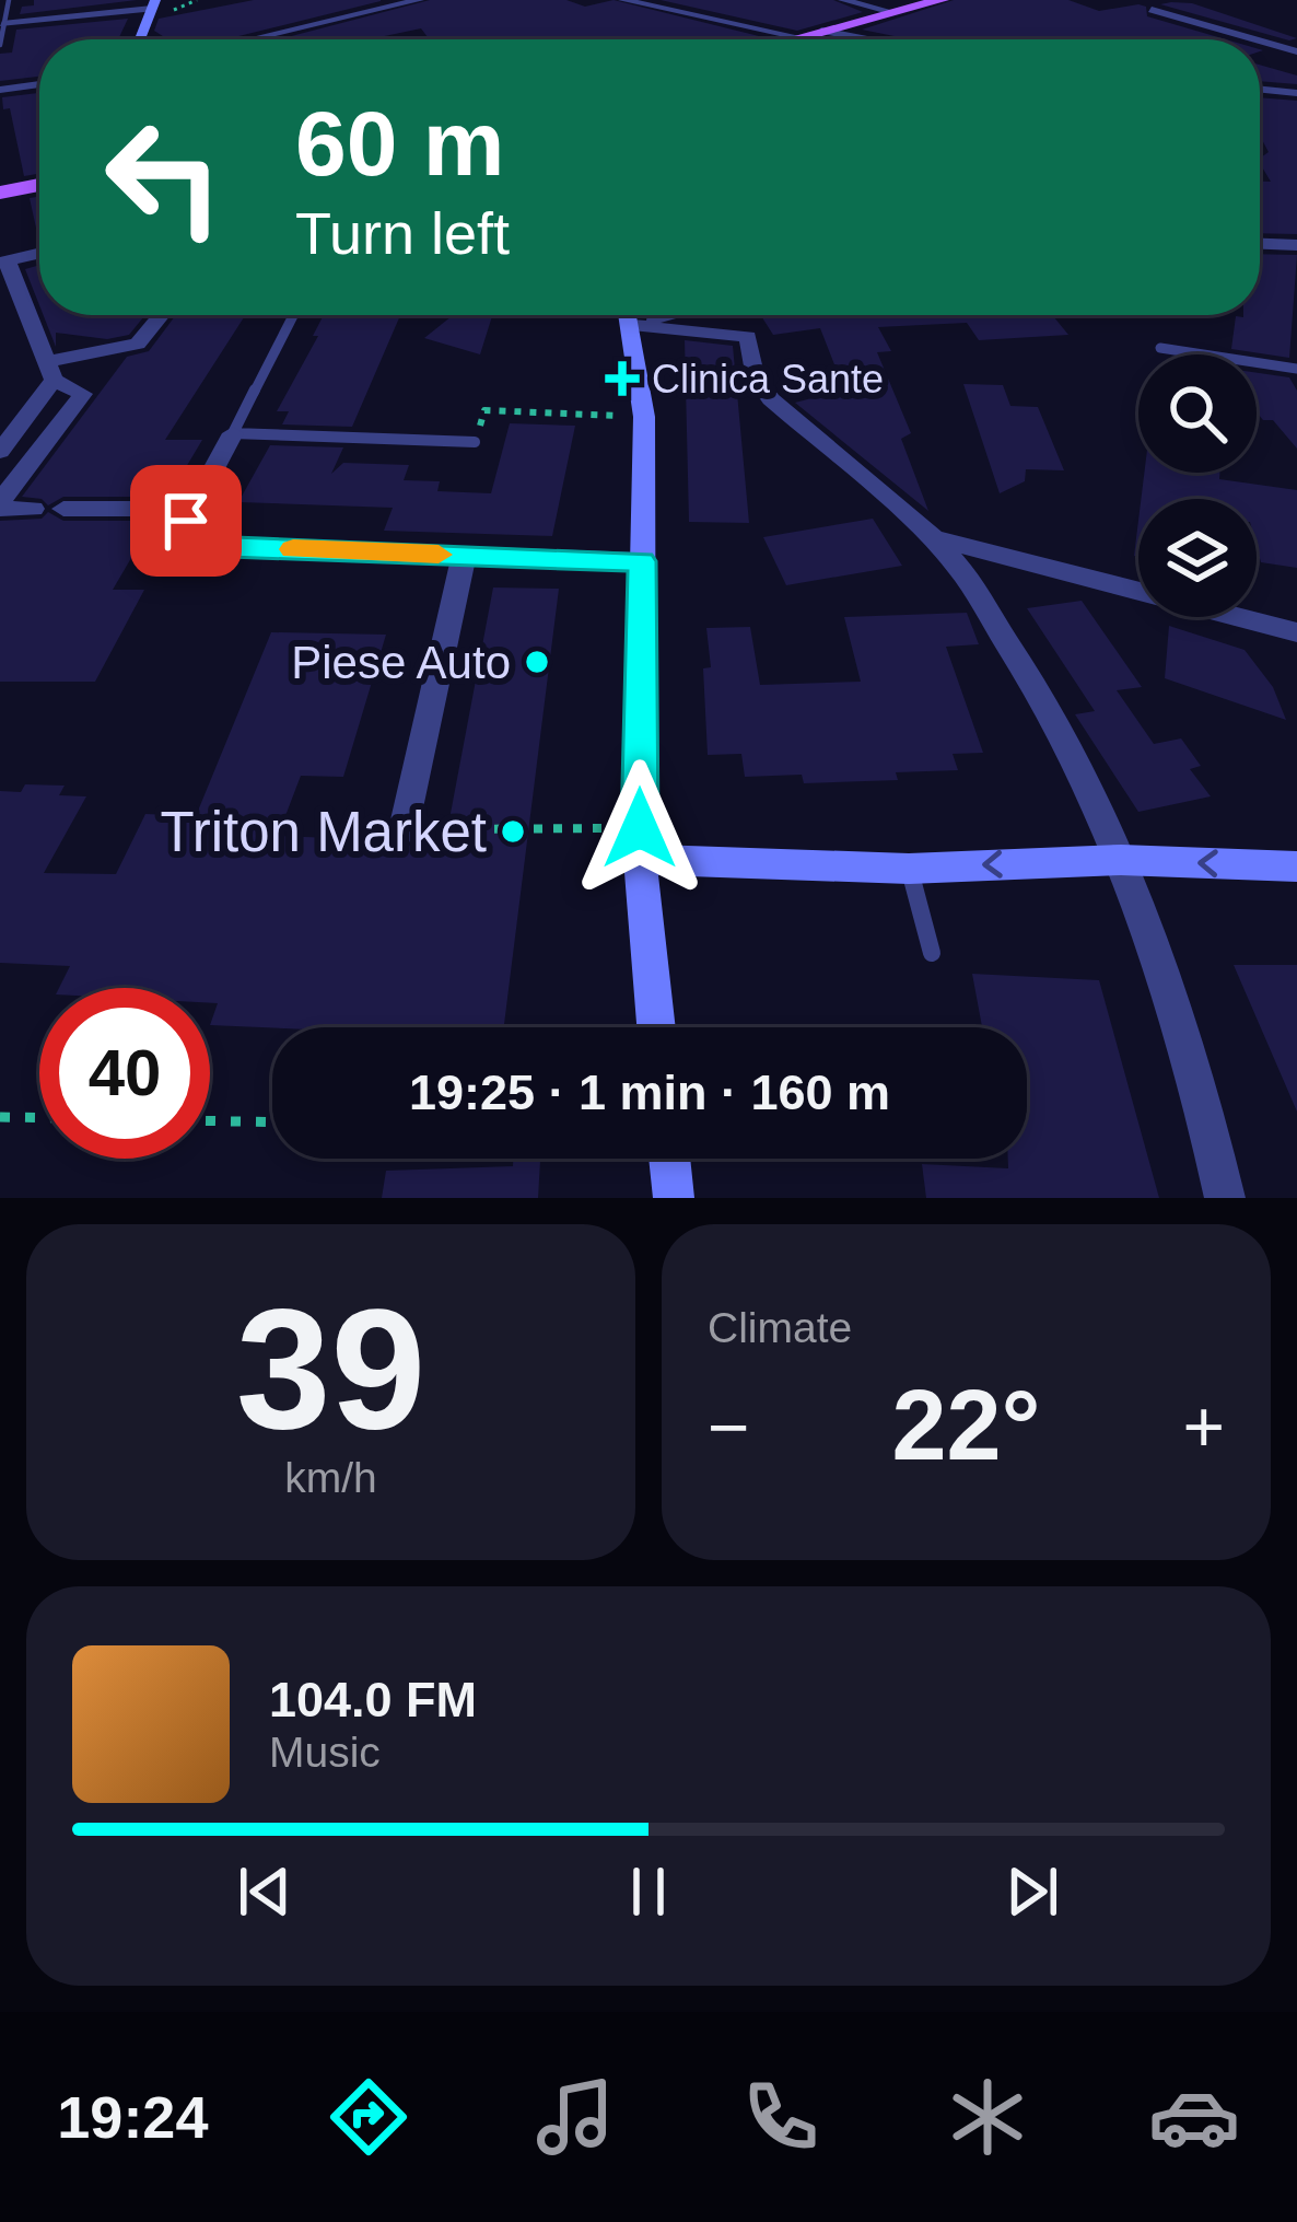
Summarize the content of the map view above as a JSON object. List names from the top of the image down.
{
  "places": {
    "health": ["Clinica Sante"],
    "other": ["Piese Auto", "Triton Market"]
  },
  "page": {
    "turn": ["60 m", "Turn left"],
    "limit": "40",
    "trip": "19:25 · 1 min · 160 m",
    "tile": [
      ["39", "km/h"],
      "Climate"
    ],
    "heat": ["−", "22°", "+"],
    "song": ["104.0 FM", "Music"],
    "tabs": "19:24"
  }
}
